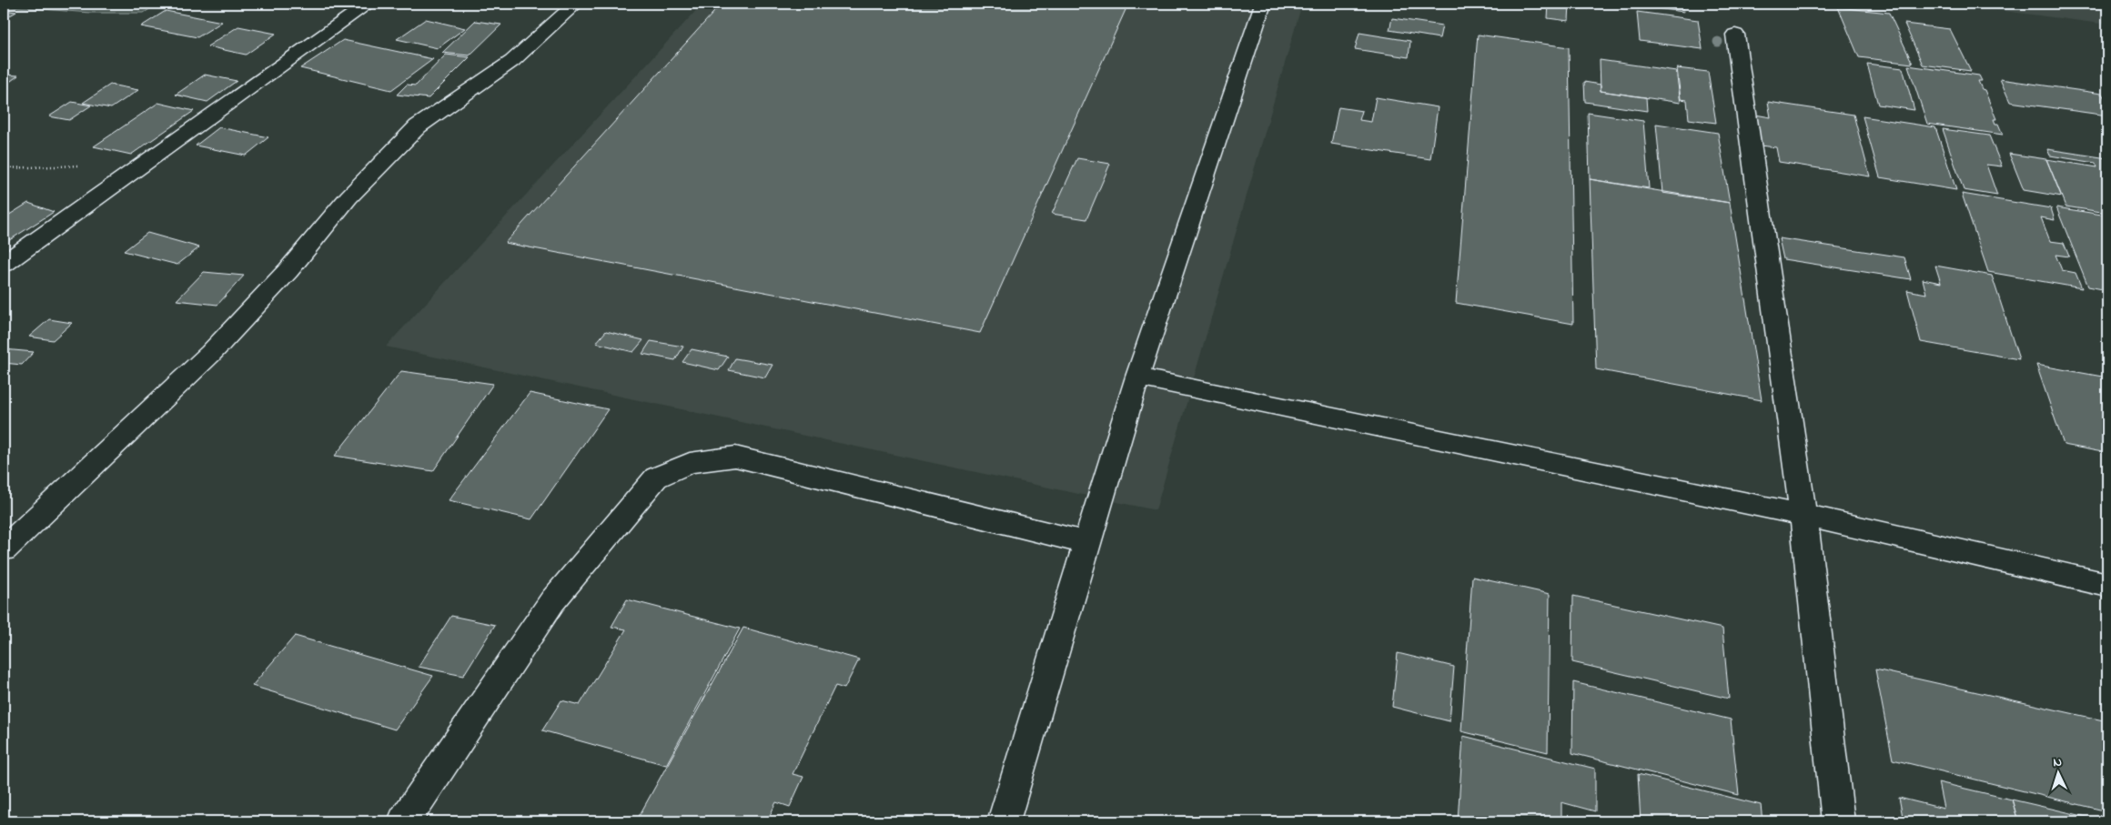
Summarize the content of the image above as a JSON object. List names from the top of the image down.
{
  "north": "top"
}
